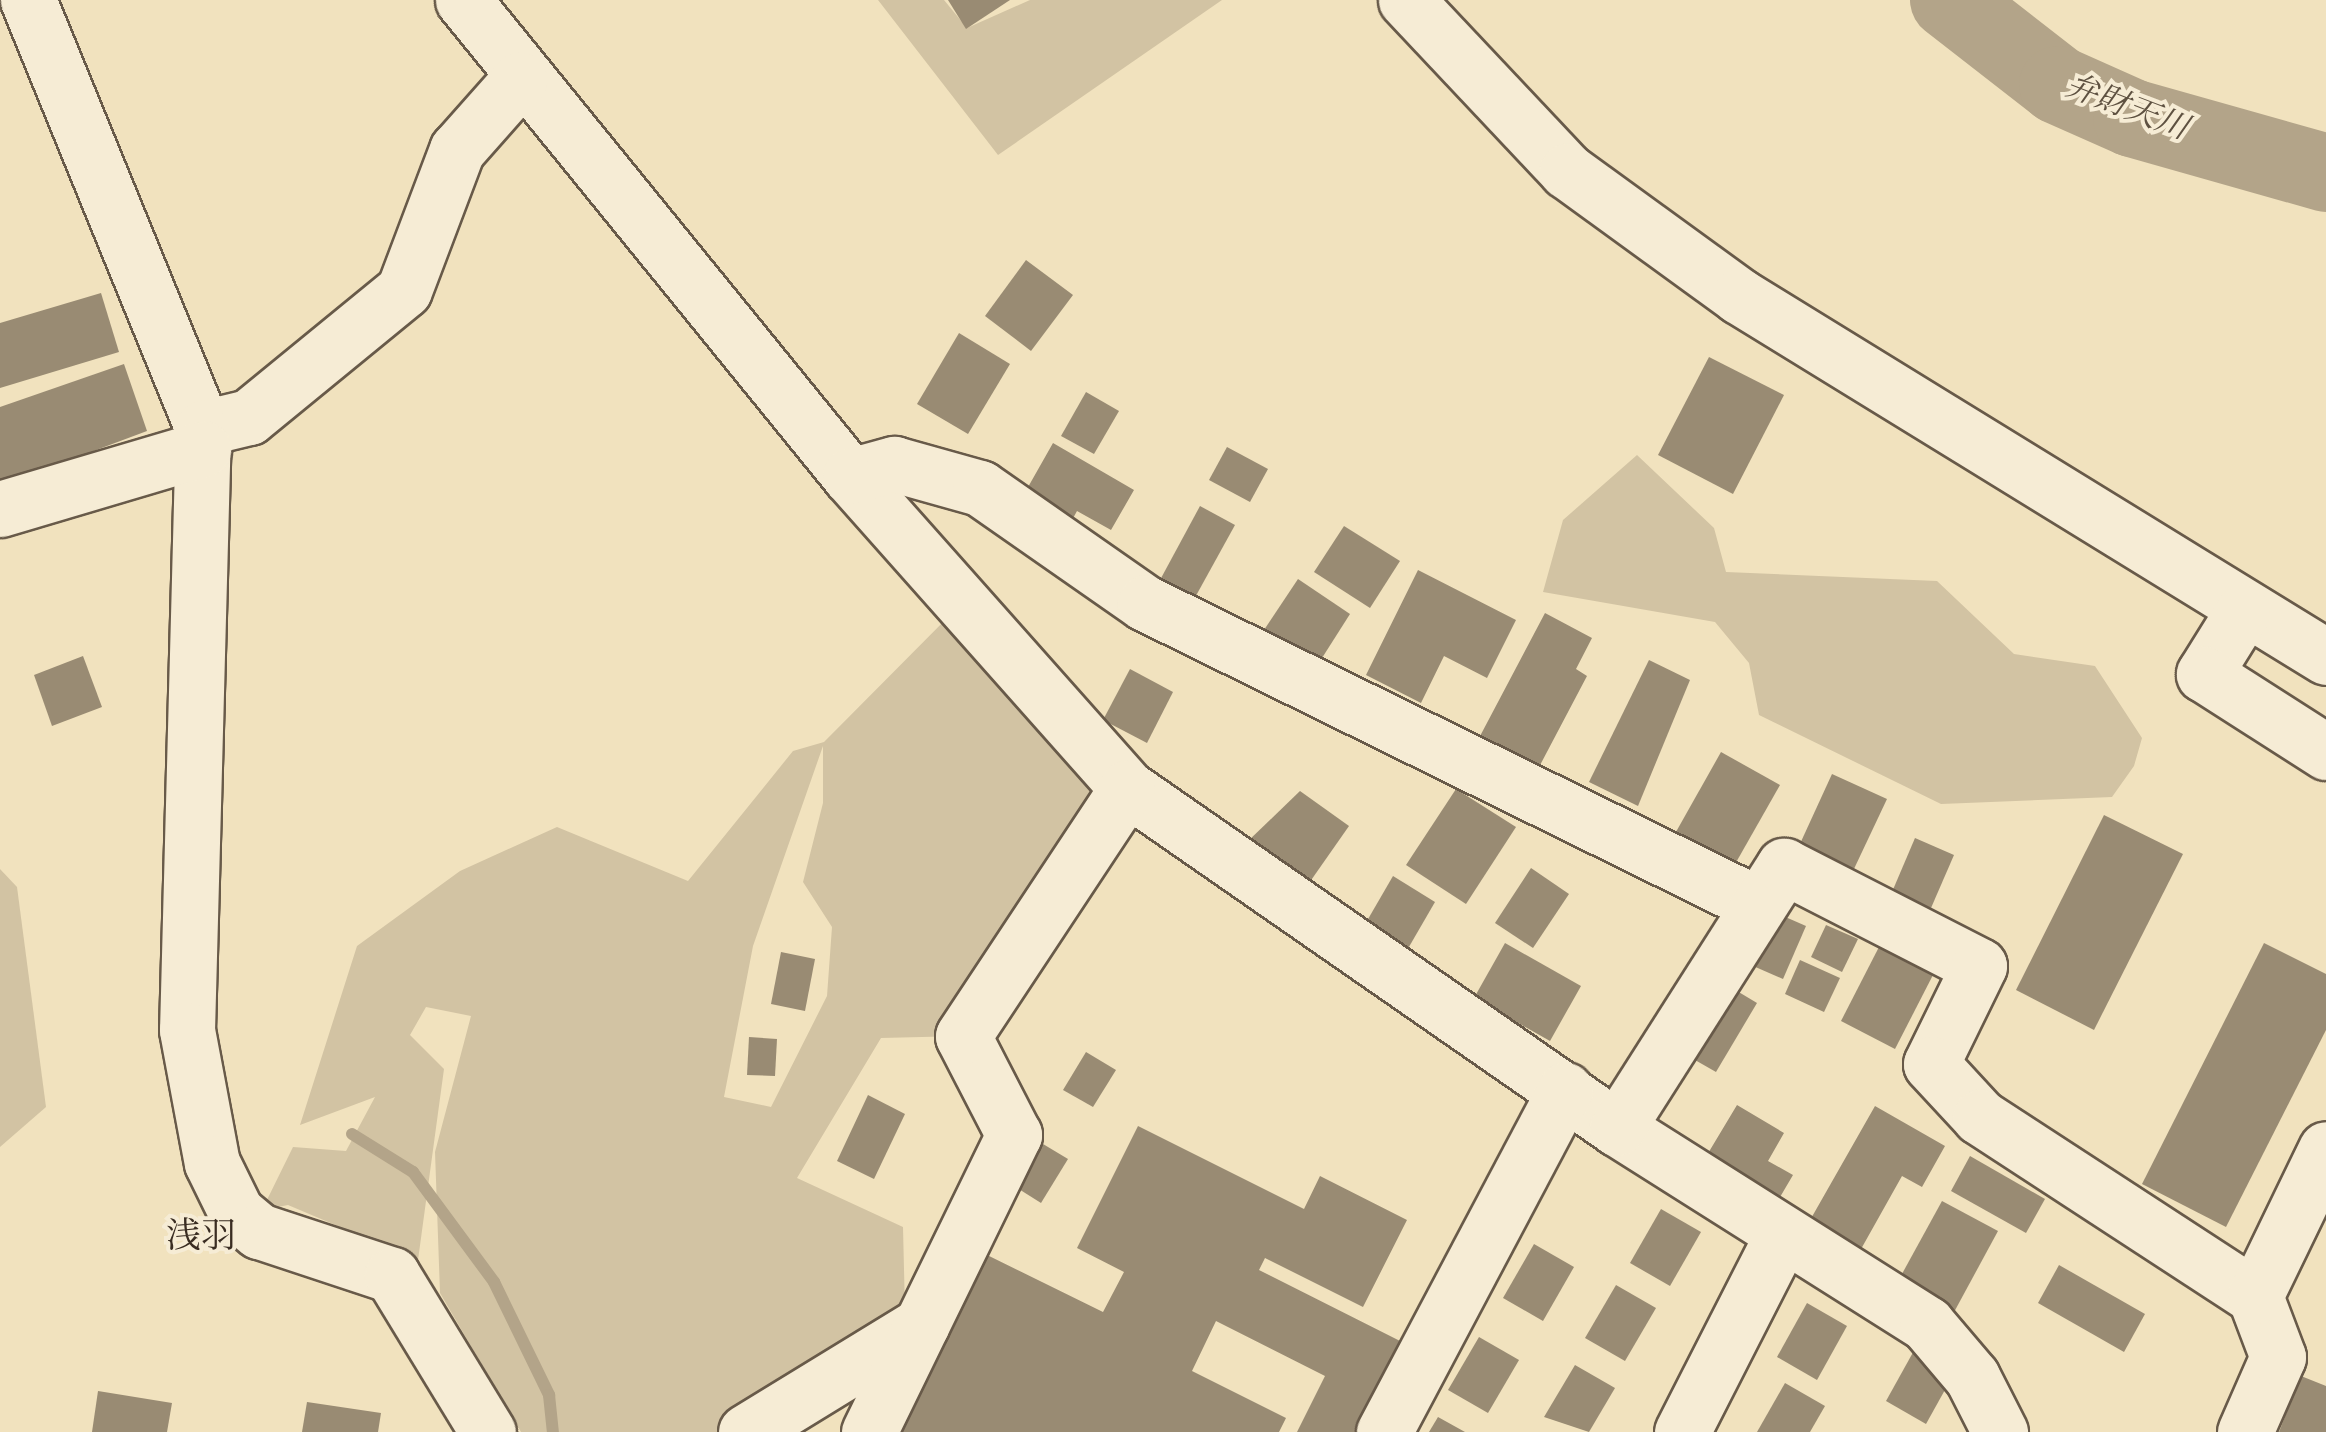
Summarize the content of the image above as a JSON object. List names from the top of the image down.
{
  "districts": ["浅羽"],
  "water": ["弁財天川"]
}
